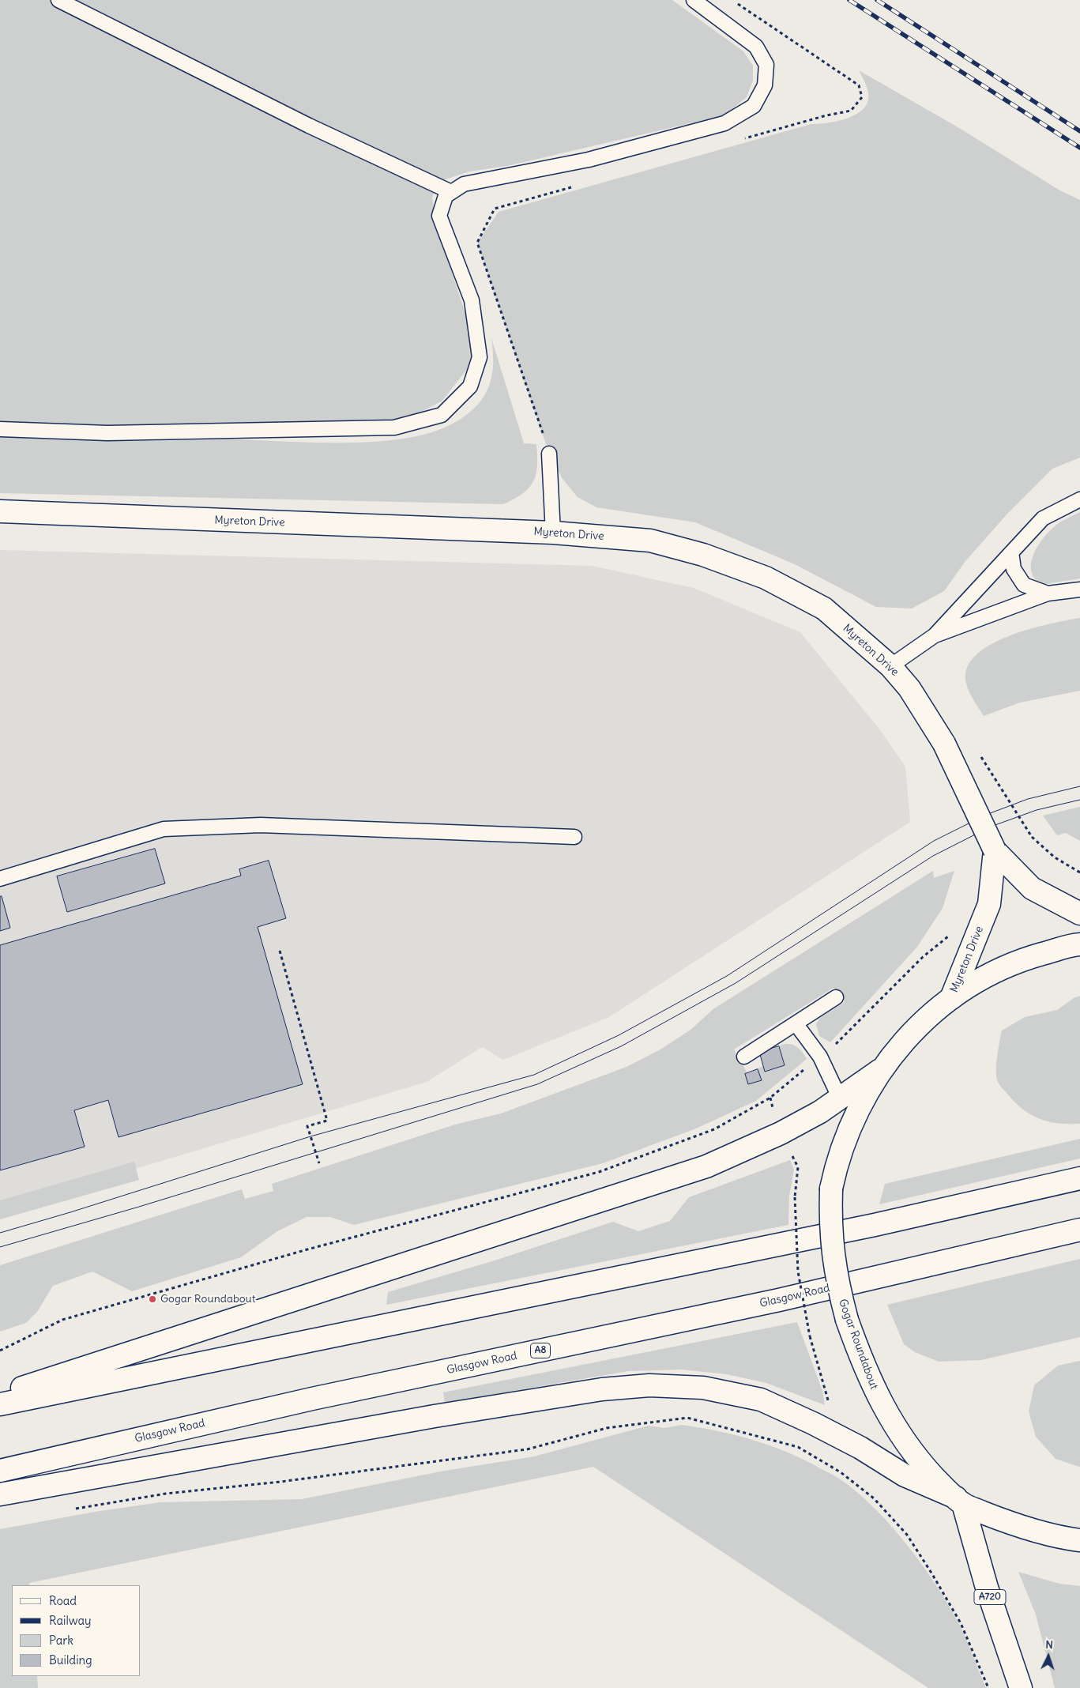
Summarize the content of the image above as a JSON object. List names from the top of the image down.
{
  "streets": {
    "main road": [
      "Myreton Drive",
      "Glasgow Road",
      "Gogar Roundabout",
      "A8",
      "A720"
    ]
  },
  "crossings": [
    ["Myreton Drive", "Gogar Roundabout"],
    ["Gogar Roundabout", "A720"]
  ],
  "places": ["Gogar Roundabout"],
  "legend": [
    "Road",
    "Railway",
    "Park",
    "Building"
  ],
  "north": "top"
}
